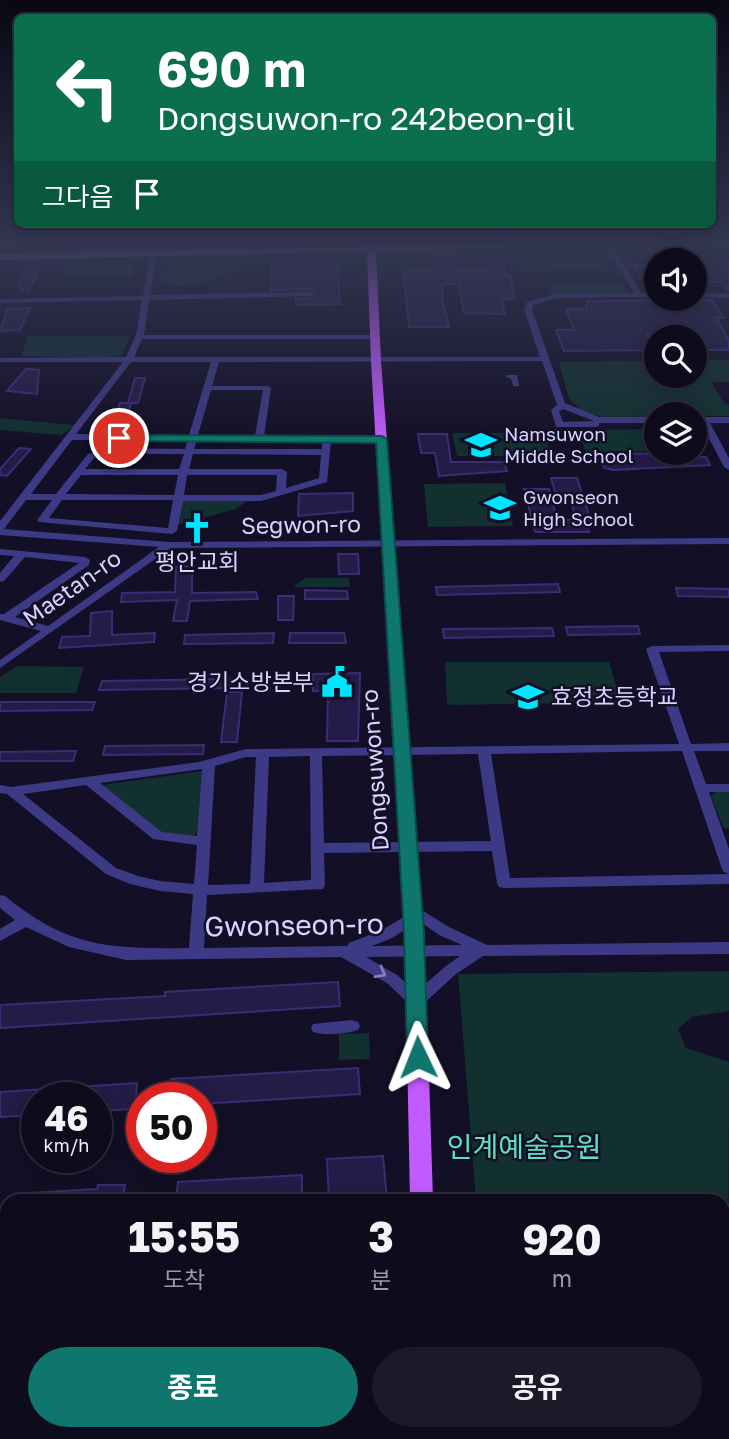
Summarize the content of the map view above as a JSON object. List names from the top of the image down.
{
  "streets": {
    "main road": ["Dongsuwon-ro"],
    "street": ["Segwon-ro", "Maetan-ro", "Gwonseon-ro"]
  },
  "crossings": [
    ["Segwon-ro", "Maetan-ro"],
    ["Segwon-ro", "Dongsuwon-ro"],
    ["Dongsuwon-ro", "Gwonseon-ro"]
  ],
  "parks": ["인계예술공원"],
  "places": {
    "school or university": ["Namsuwon Middle School", "Gwonseon High School", "효정초등학교"],
    "church": ["평안교회"],
    "public building": ["경기소방본부"]
  },
  "page": {
    "turn": ["690 m", "Dongsuwon-ro 242beon-gil"],
    "then": "그다음",
    "speed": "46 km/h",
    "limit": "50",
    "eta": [
      "15:55",
      "도착",
      "3",
      "분",
      "920",
      "m"
    ],
    "buttons": ["종료", "공유"]
  }
}
